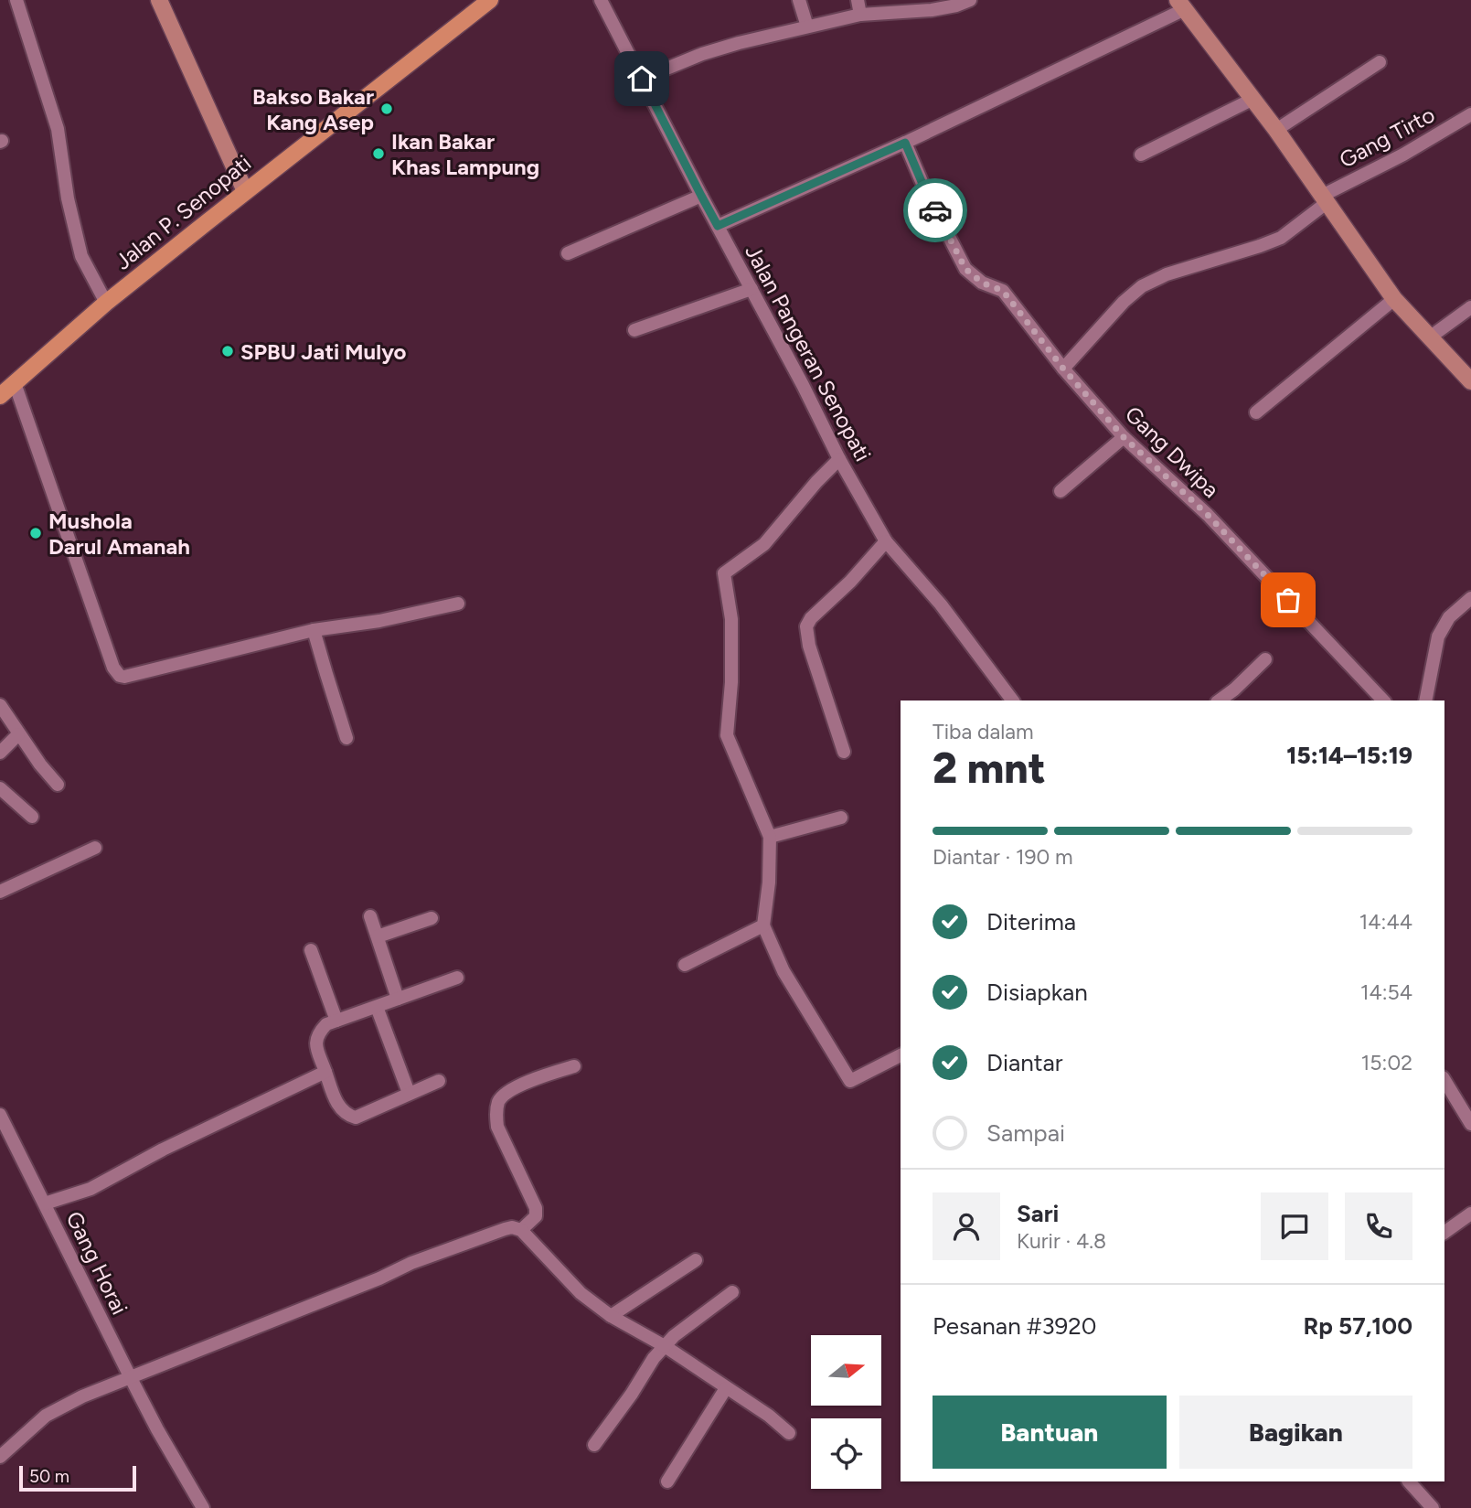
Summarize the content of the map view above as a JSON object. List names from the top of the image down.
{
  "streets": {
    "main road": ["Jalan P. Senopati"],
    "street": [
      "Gang Tirto",
      "Jalan Pangeran Senopati",
      "Gang Dwipa",
      "Gang Horai"
    ]
  },
  "places": [
    "Bakso Bakar Kang Asep",
    "Ikan Bakar Khas Lampung",
    "SPBU Jati Mulyo",
    "Mushola Darul Amanah"
  ],
  "scale_bar": "50 m",
  "north": "right",
  "page": {
    "heading": ["2 mnt", "Tiba dalam", "15:14–15:19"],
    "panel": [
      "Sari",
      "Kurir · 4.8",
      "Pesanan #3920",
      "Rp 57,100"
    ],
    "bar": "Diantar · 190 m",
    "list": [
      ["Diterima", "14:44"],
      ["Disiapkan", "14:54"],
      ["Diantar", "15:02"],
      "Sampai"
    ],
    "buttons": ["Bantuan", "Bagikan"],
    "scale": "50 m"
  }
}
